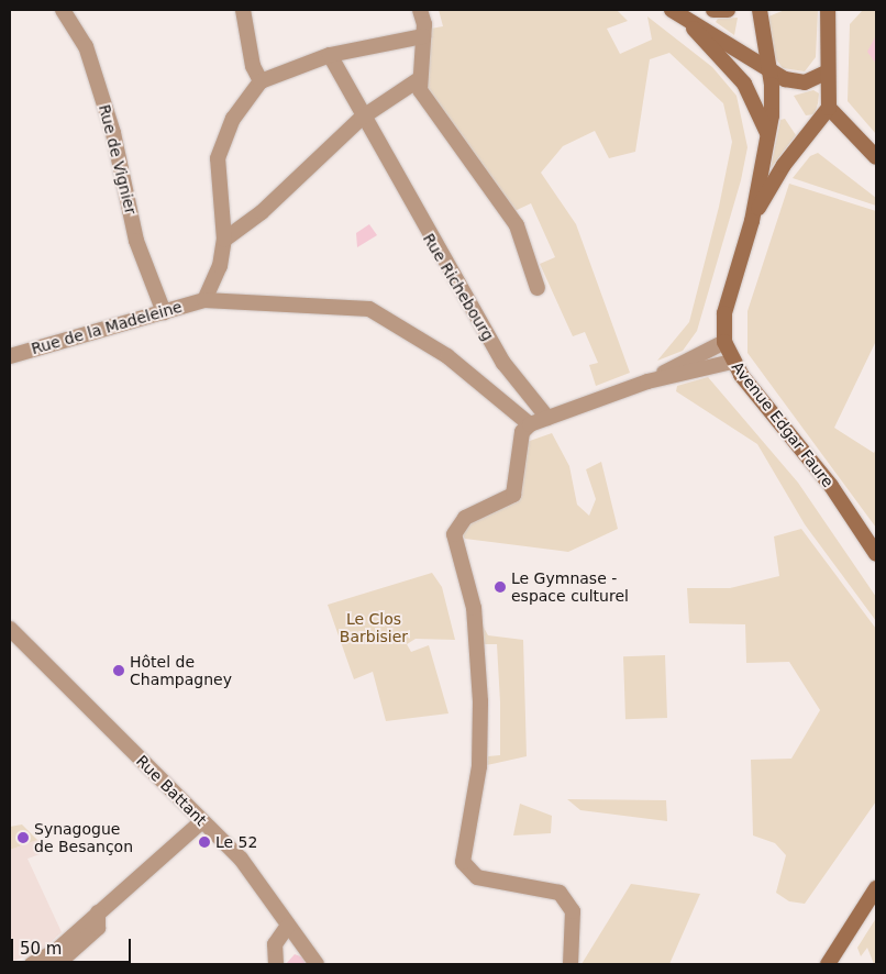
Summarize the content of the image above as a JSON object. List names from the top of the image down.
{
  "streets": {
    "main road": ["Avenue Edgar Faure"],
    "street": [
      "Rue de Vignier",
      "Rue Richebourg",
      "Rue de la Madeleine",
      "Rue Battant"
    ]
  },
  "crossings": [
    ["Rue de Vignier", "Rue de la Madeleine"]
  ],
  "parks": ["Le Clos Barbisier"],
  "places": [
    "Le Gymnase - espace culturel",
    "Hôtel de Champagney",
    "Synagogue de Besançon",
    "Le 52"
  ],
  "scale_bar": "50 m"
}
